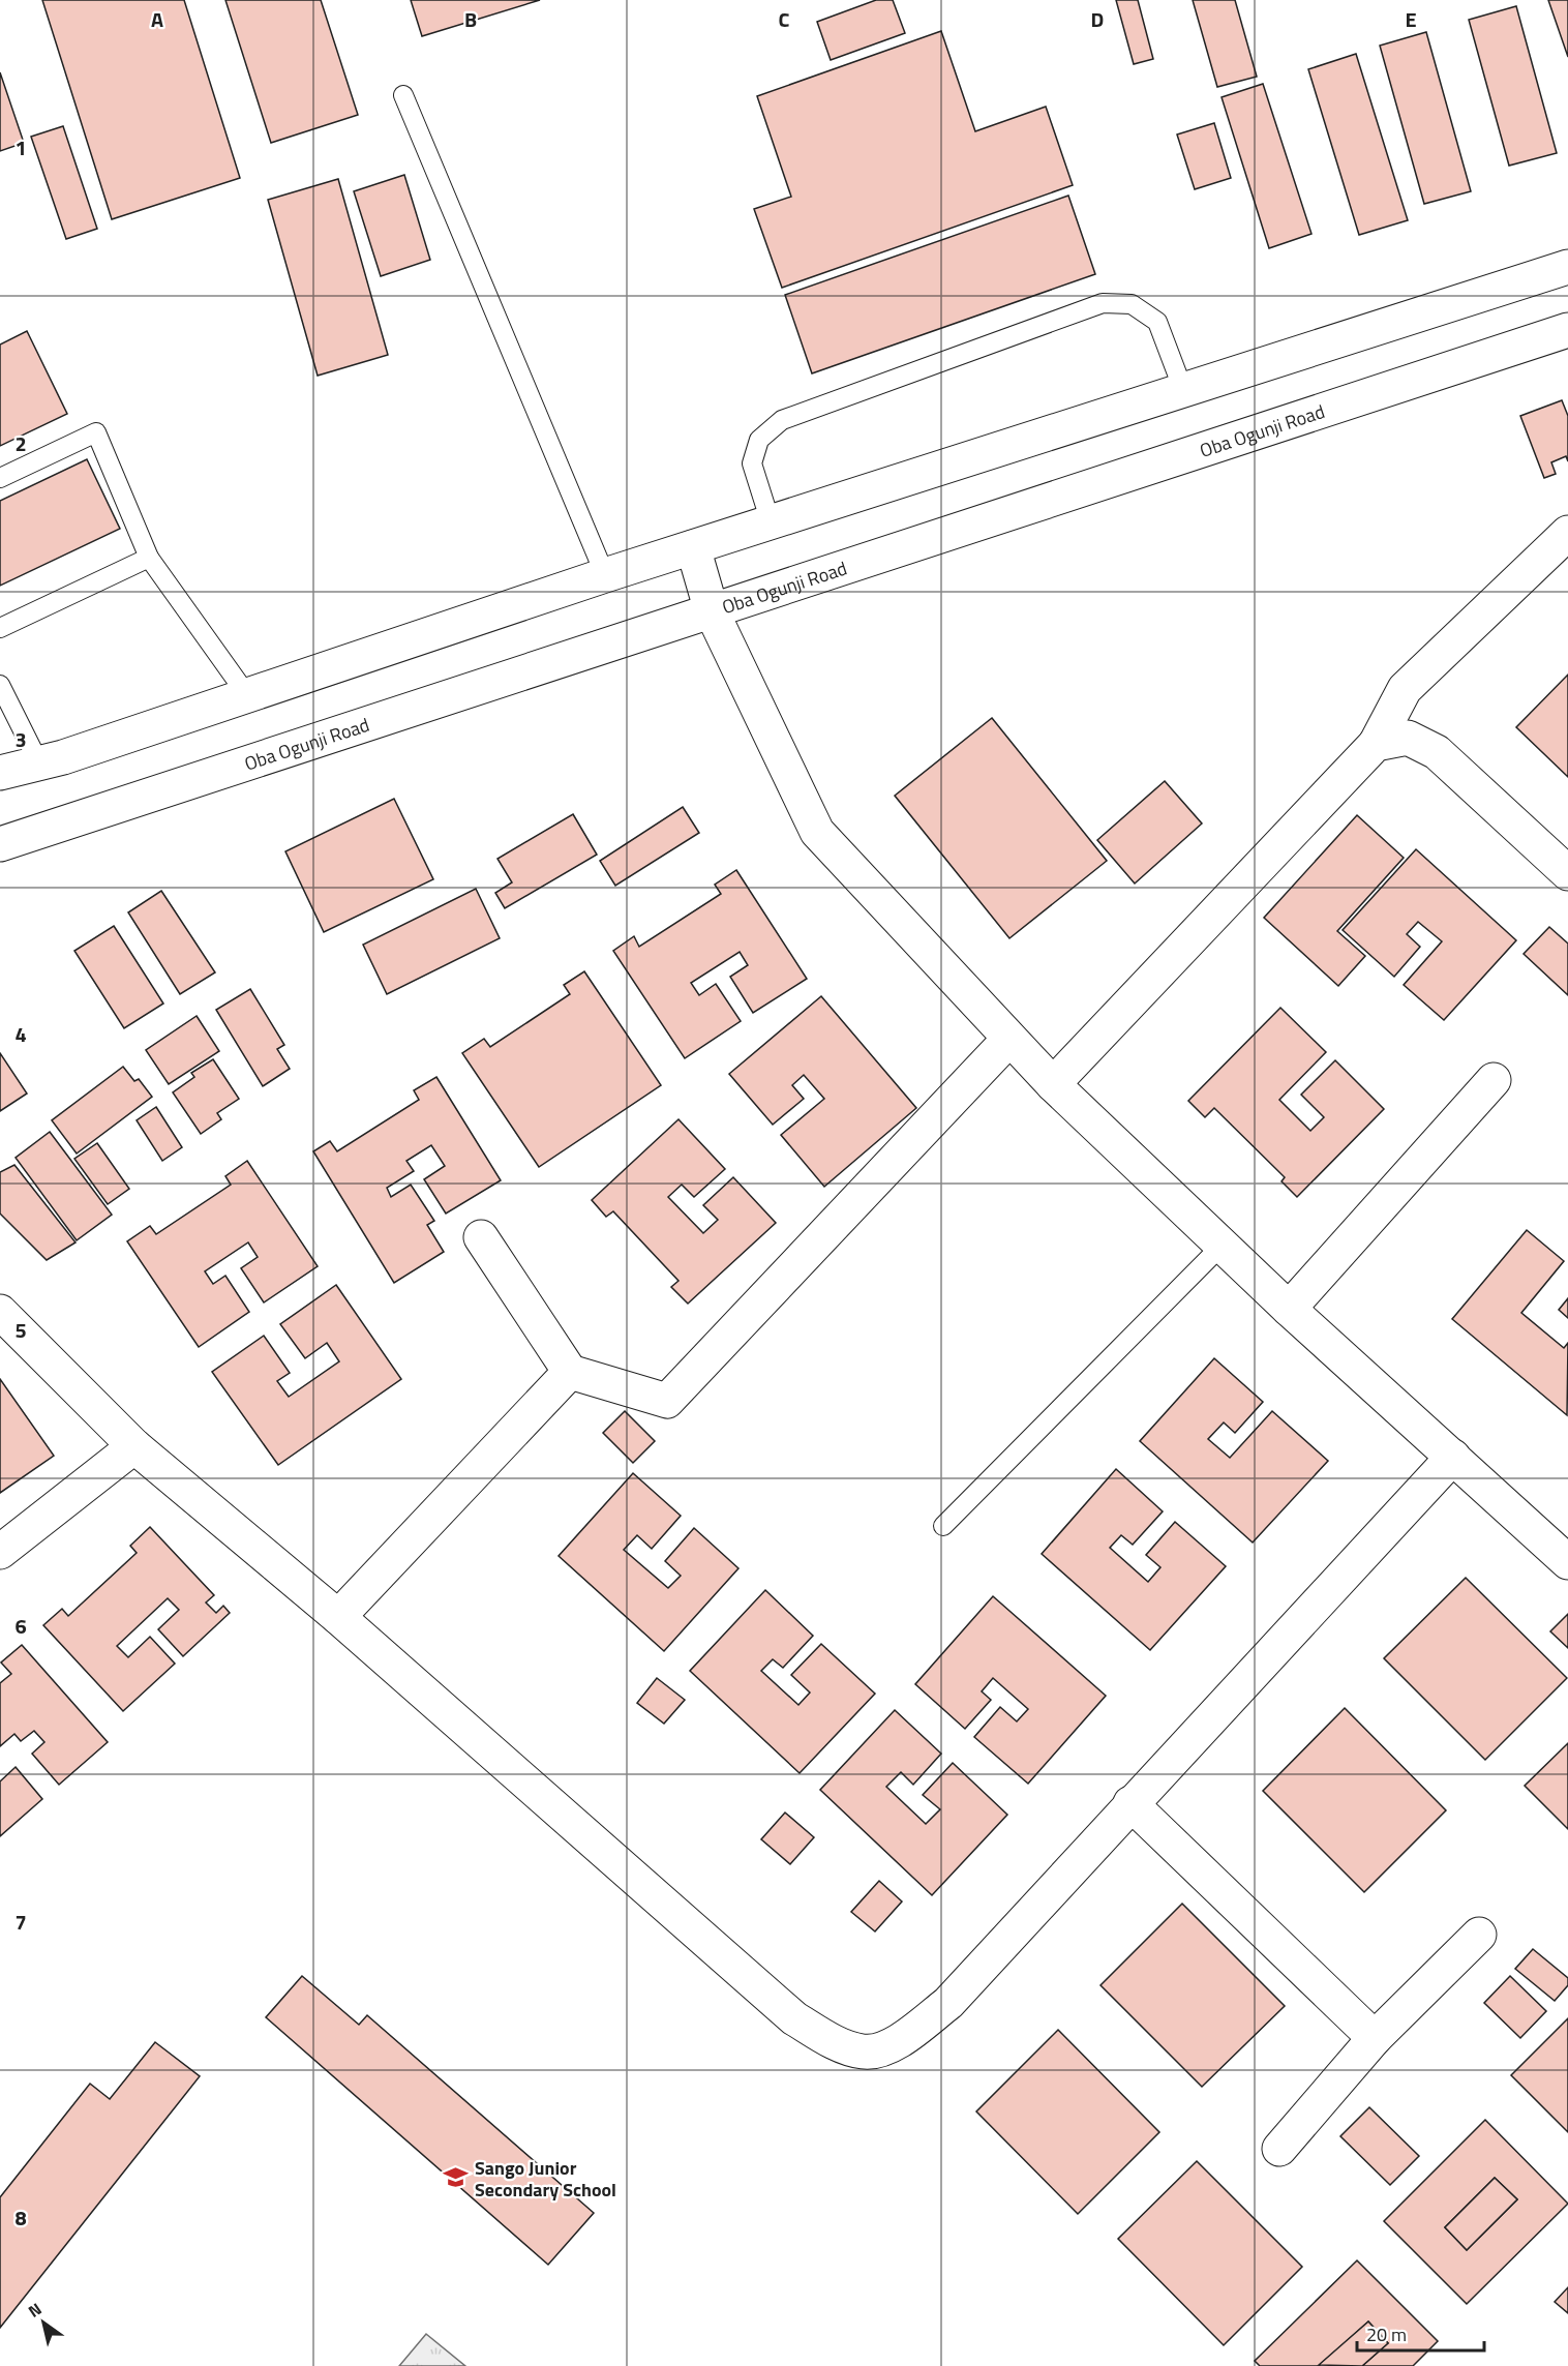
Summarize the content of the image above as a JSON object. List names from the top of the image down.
{
  "streets": {
    "street": ["Oba Ogunji Road"]
  },
  "places": {
    "school or university": ["Sango Junior Secondary School"]
  },
  "scale_bar": "20 m",
  "north": "top left",
  "grid": {
    "columns": [
      "A",
      "B",
      "C",
      "D",
      "E"
    ],
    "rows": [
      "1",
      "2",
      "3",
      "4",
      "5",
      "6",
      "7",
      "8"
    ]
  }
}
